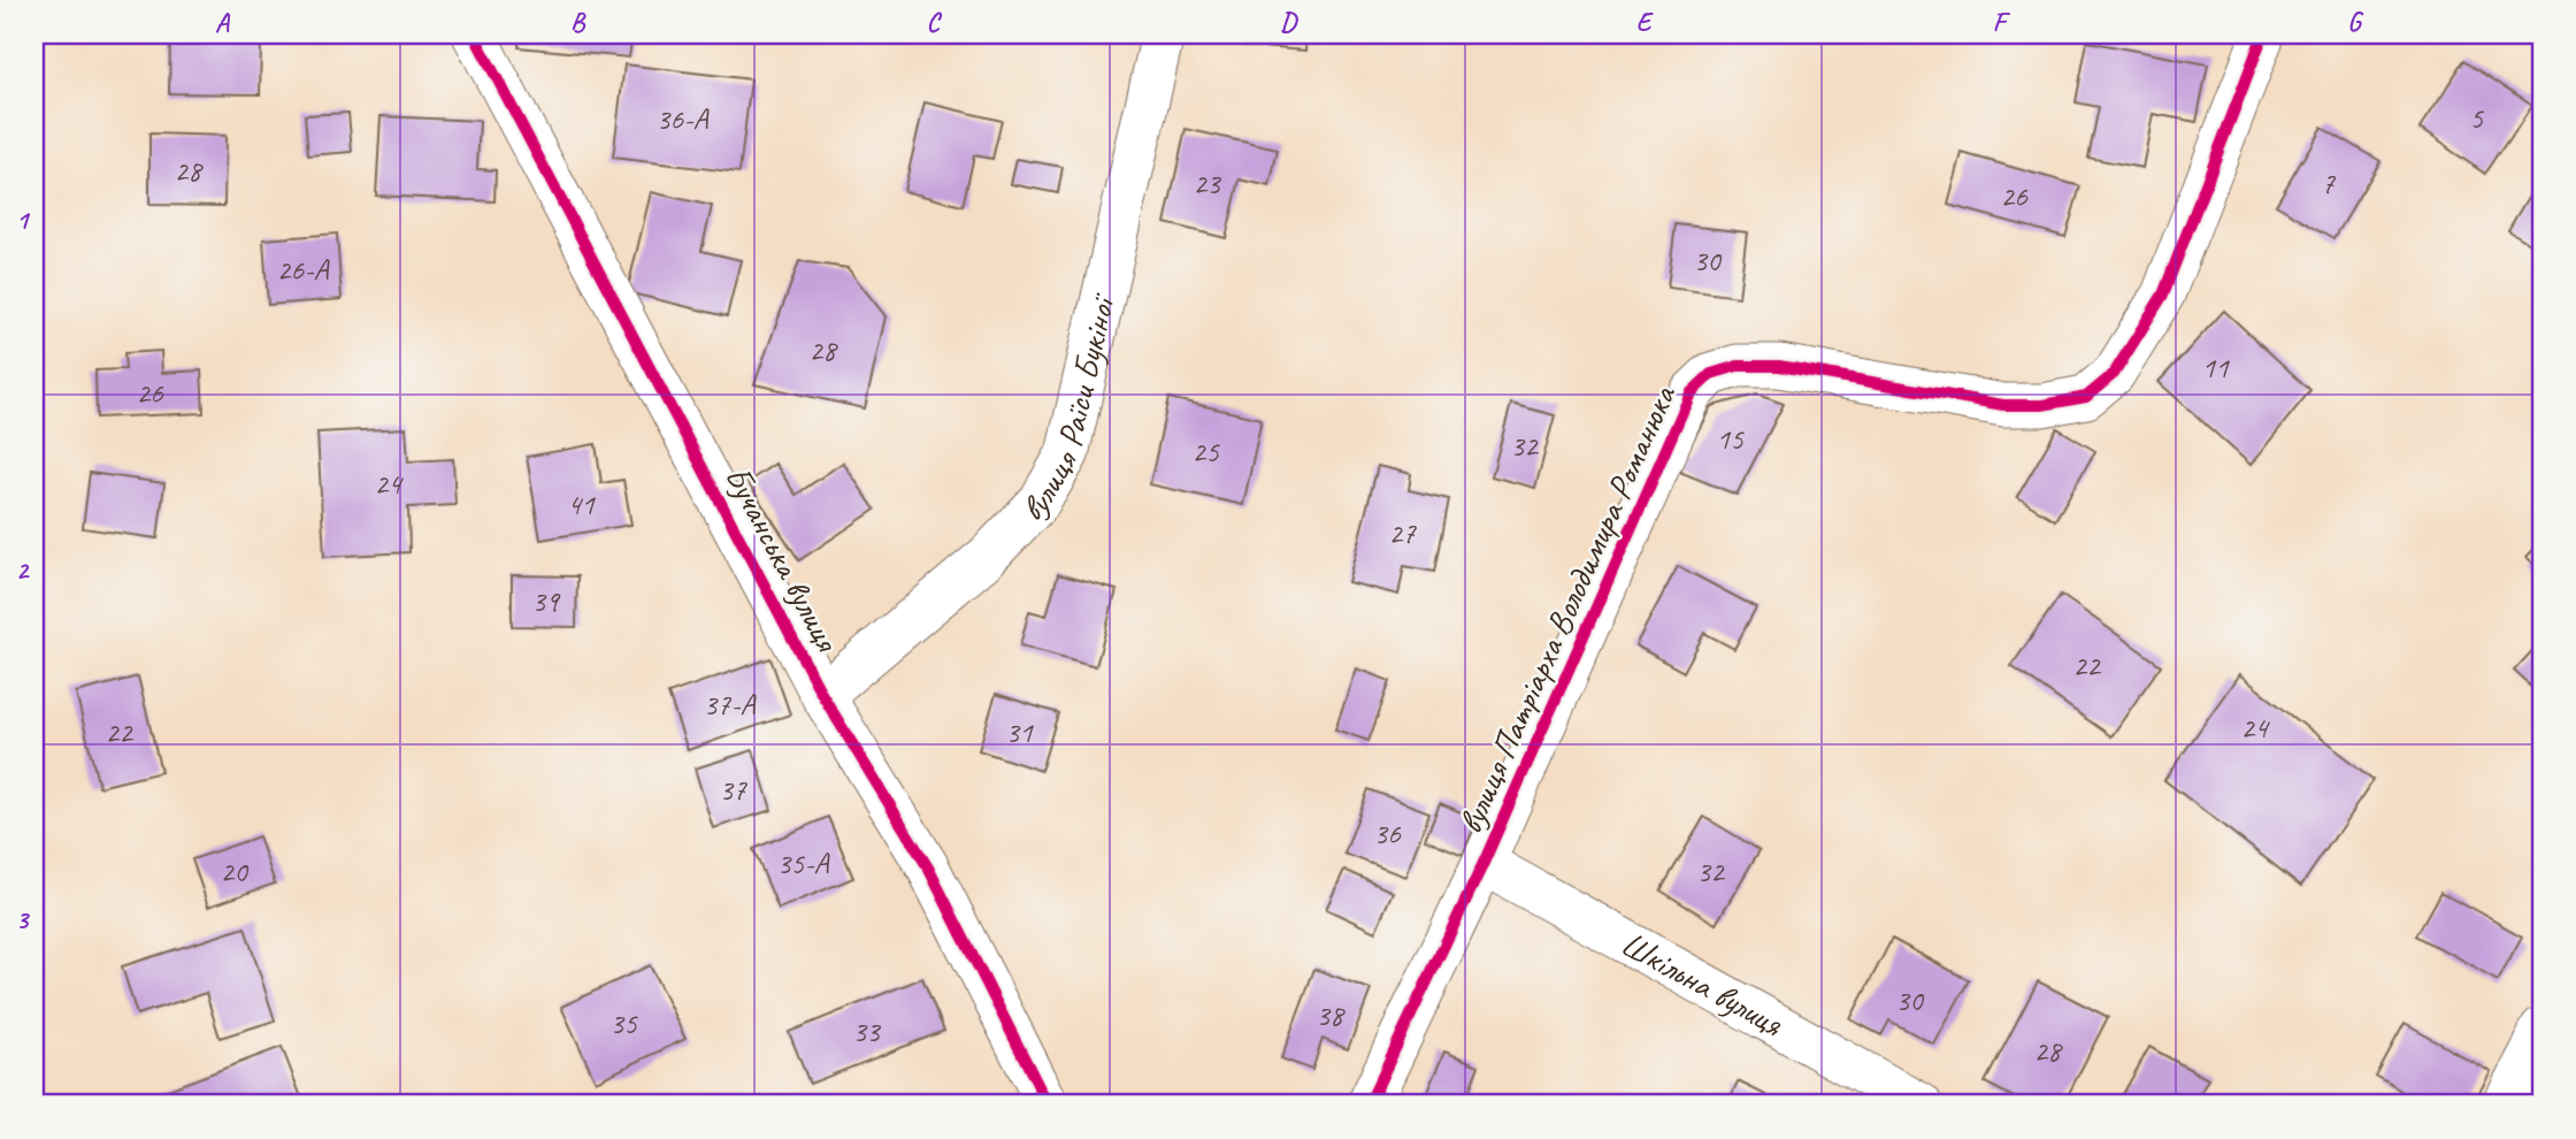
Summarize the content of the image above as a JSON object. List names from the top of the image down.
{
  "streets": {
    "street": [
      "вулиця Раїси Букіної",
      "Бучанська вулиця",
      "вулиця Патріарха Володимира Романюка",
      "Шкільна вулиця"
    ]
  },
  "crossings": [
    ["вулиця Раїси Букіної", "Бучанська вулиця"],
    ["вулиця Патріарха Володимира Романюка", "Шкільна вулиця"]
  ],
  "house_numbers": [
    "5",
    "36-А",
    "28",
    "23",
    "7",
    "26",
    "30",
    "26-А",
    "28",
    "11",
    "26",
    "15",
    "32",
    "25",
    "24",
    "41",
    "27",
    "39",
    "22",
    "37-А",
    "24",
    "22",
    "31",
    "37",
    "36",
    "35-А",
    "20",
    "32",
    "30",
    "38",
    "35",
    "33",
    "28"
  ],
  "grid": {
    "columns": [
      "A",
      "B",
      "C",
      "D",
      "E",
      "F",
      "G"
    ],
    "rows": ["1", "2", "3"]
  }
}
